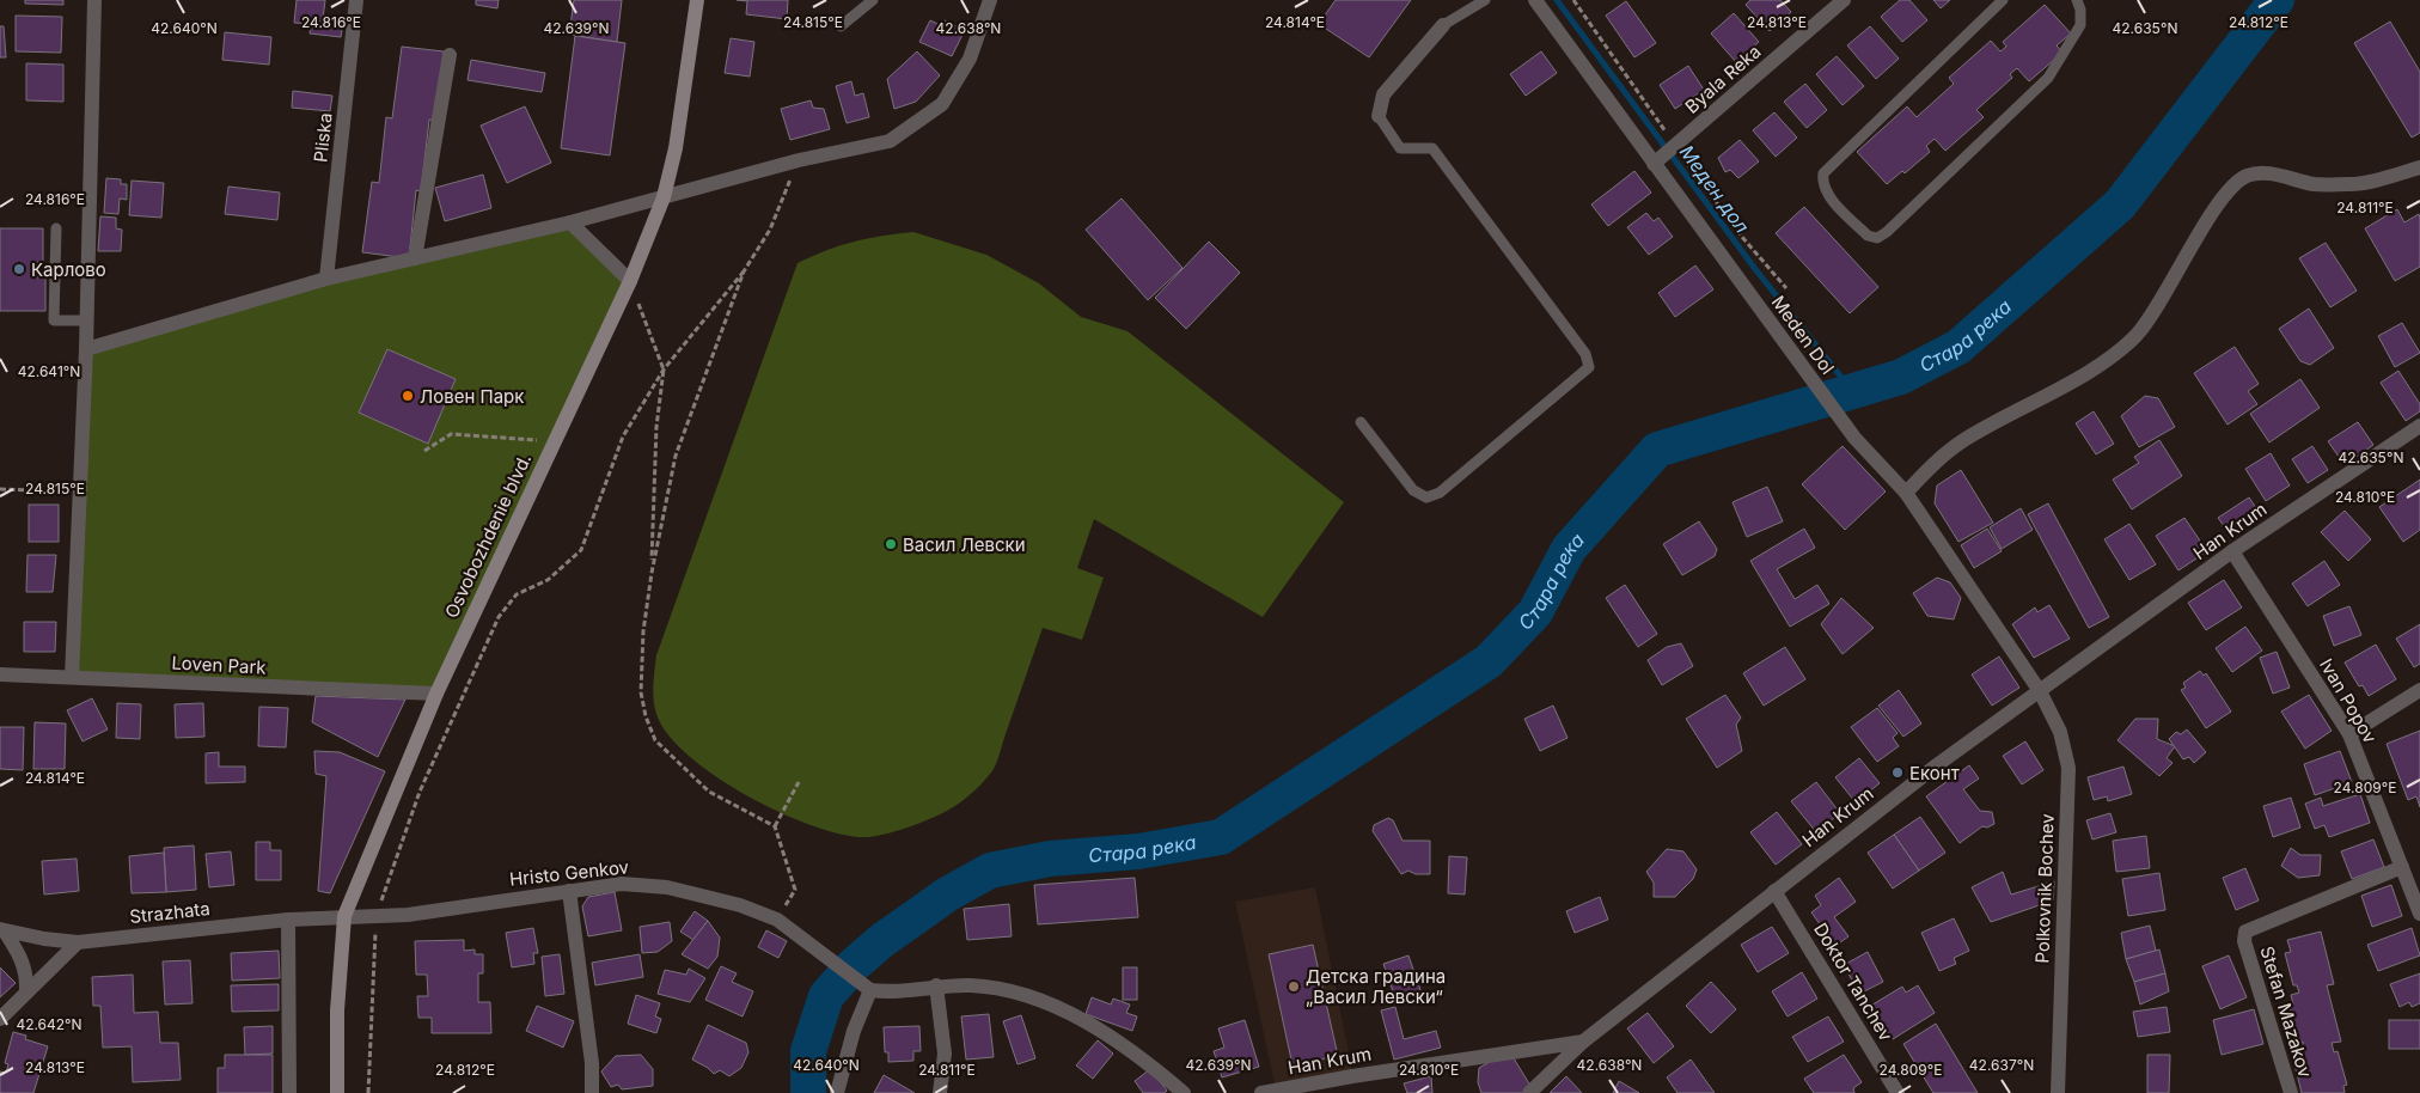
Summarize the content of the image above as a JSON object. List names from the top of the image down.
{
  "streets": {
    "main road": ["Osvobozhdenie blvd."],
    "street": [
      "Byala Reka",
      "Pliska",
      "Meden Dol",
      "Han Krum",
      "Loven Park",
      "Ivan Popov",
      "Hristo Genkov",
      "Polkovnik Bochev",
      "Strazhata",
      "Doktor Tanchev",
      "Stefan Mazakov"
    ]
  },
  "crossings": [
    ["Byala Reka", "Meden Dol"],
    ["Meden Dol", "Han Krum"],
    ["Meden Dol", "Polkovnik Bochev"],
    ["Han Krum", "Ivan Popov"],
    ["Han Krum", "Polkovnik Bochev"],
    ["Han Krum", "Doktor Tanchev"],
    ["Osvobozhdenie blvd.", "Loven Park"],
    ["Osvobozhdenie blvd.", "Hristo Genkov"],
    ["Osvobozhdenie blvd.", "Strazhata"],
    ["Ivan Popov", "Stefan Mazakov"],
    ["Hristo Genkov", "Strazhata"]
  ],
  "water": ["Меден дол", "Стара река"],
  "places": [
    "Карлово",
    "Ловен Парк",
    "Васил Левски",
    "Еконт",
    "Детска градина „Васил Левски“"
  ],
  "coordinates": [
    "24.814°E",
    "24.816°E",
    "24.815°E",
    "24.813°E",
    "24.812°E",
    "42.640°N",
    "42.639°N",
    "42.638°N",
    "42.635°N",
    "24.811°E",
    "42.641°N",
    "24.810°E",
    "24.809°E",
    "42.642°N",
    "42.637°N"
  ]
}
